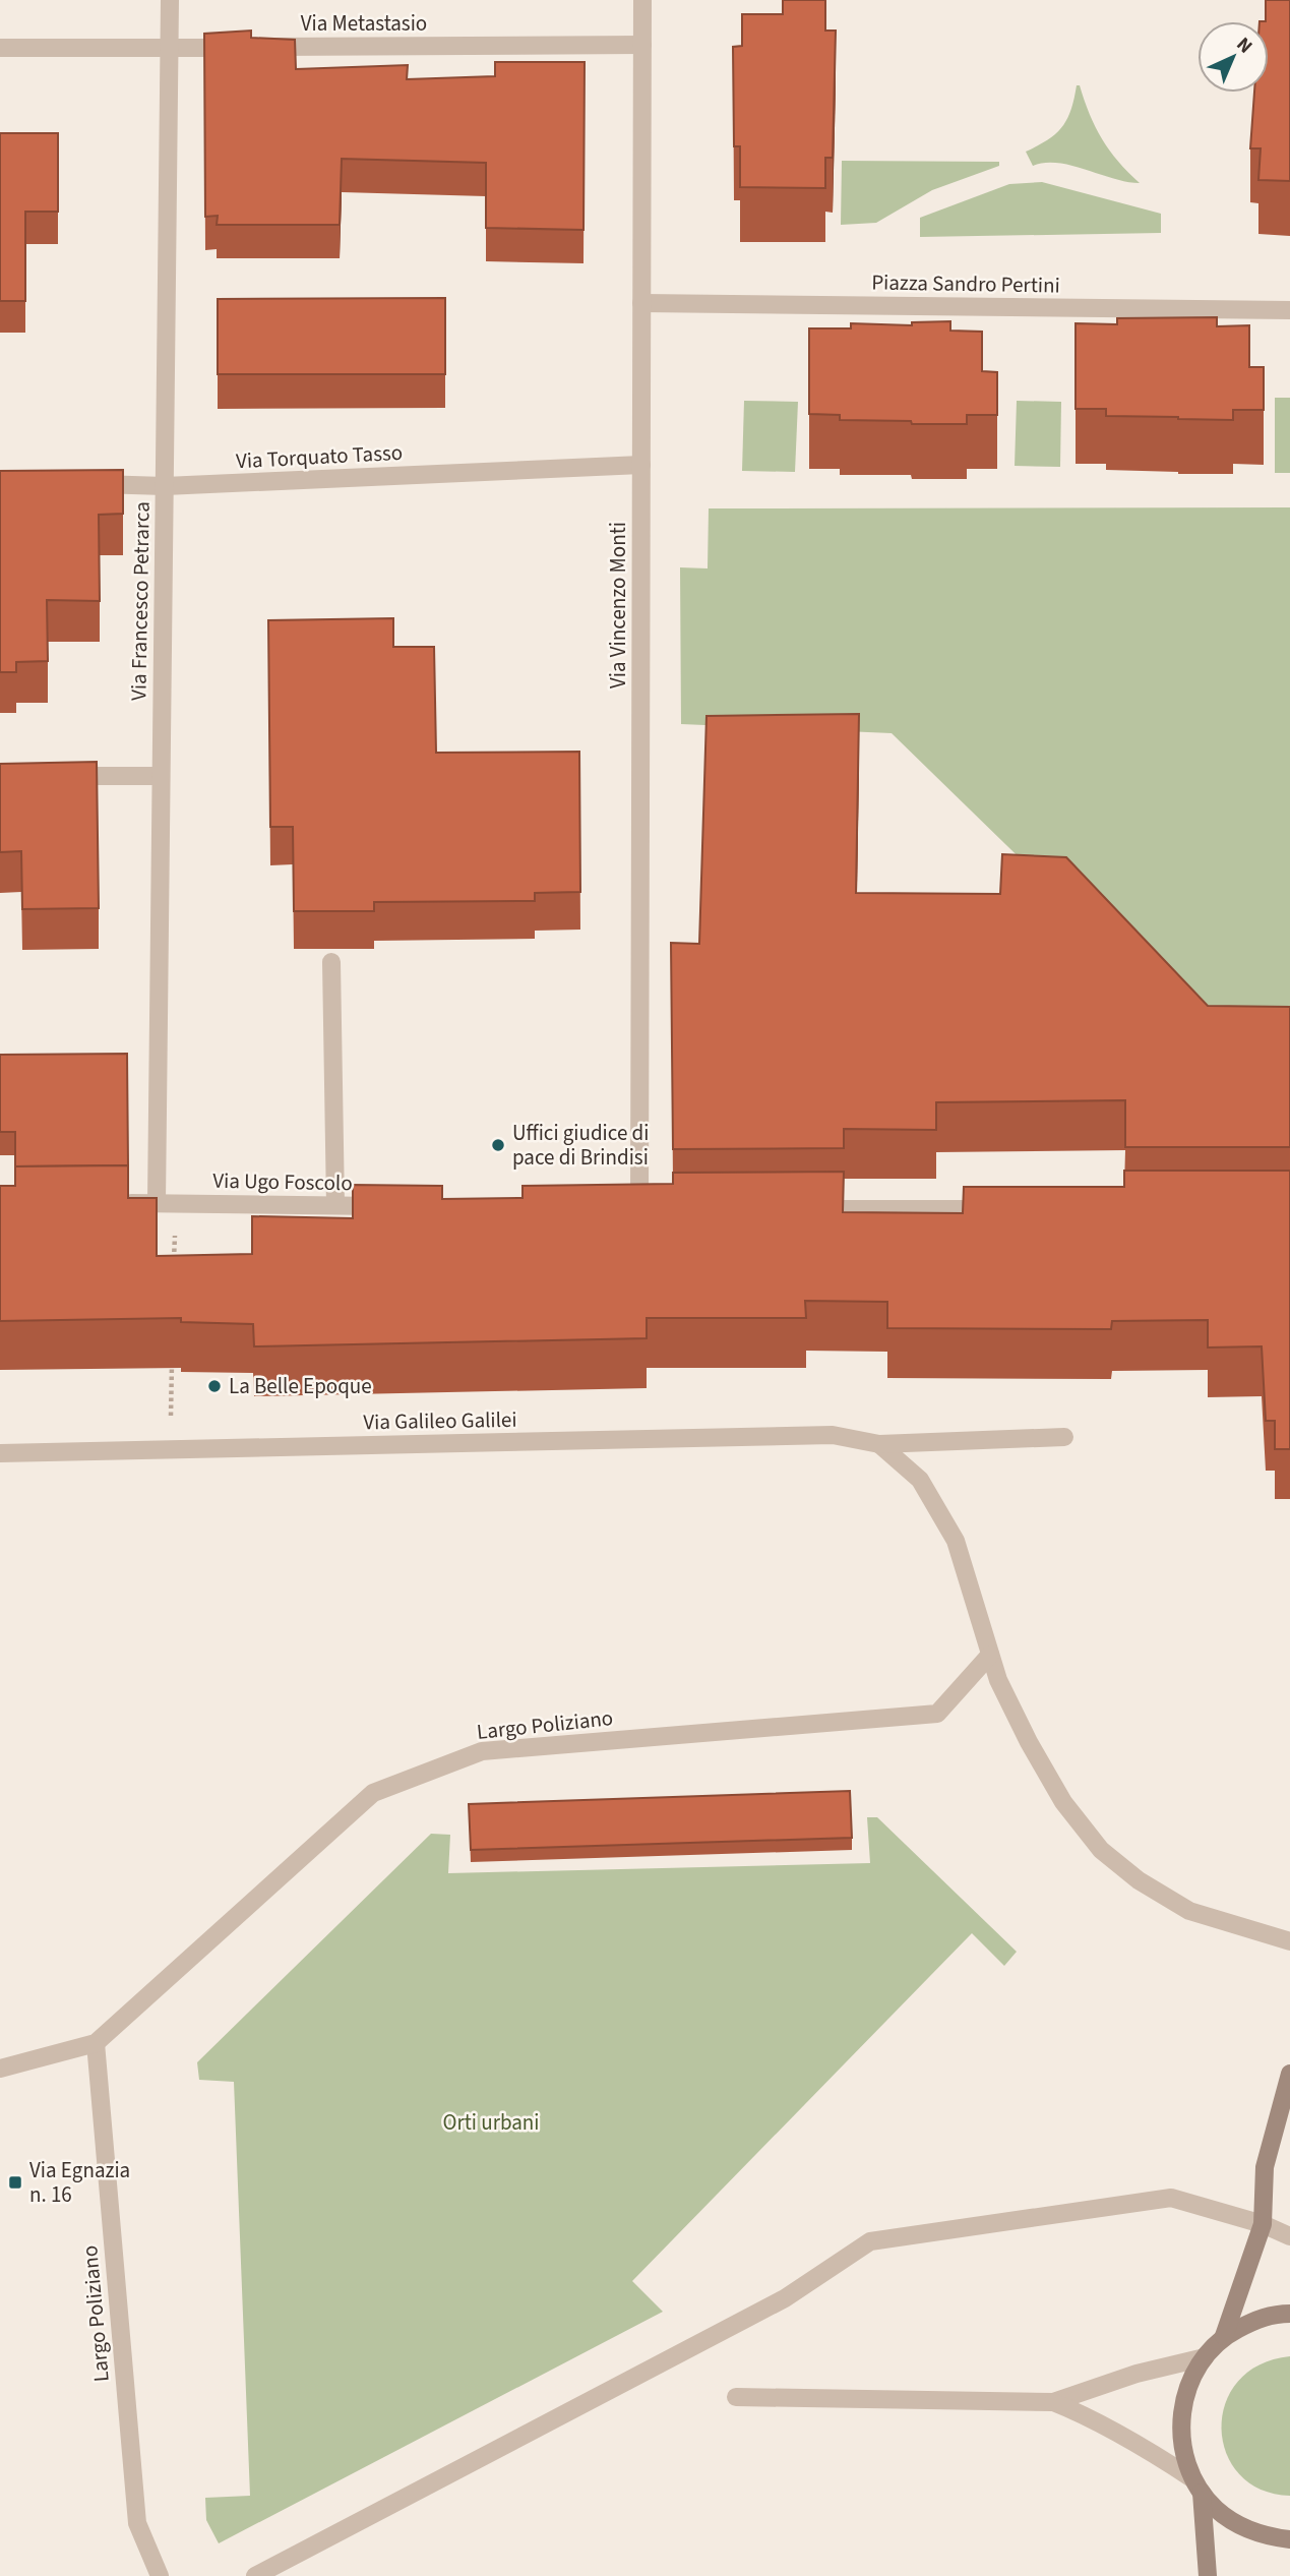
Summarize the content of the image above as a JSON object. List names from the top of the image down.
{
  "streets": {
    "street": [
      "Via Metastasio",
      "Piazza Sandro Pertini",
      "Via Torquato Tasso",
      "Via Francesco Petrarca",
      "Via Vincenzo Monti",
      "Via Ugo Foscolo",
      "Via Galileo Galilei",
      "Largo Poliziano"
    ]
  },
  "crossings": [
    ["Via Metastasio", "Via Francesco Petrarca"],
    ["Via Metastasio", "Via Vincenzo Monti"],
    ["Piazza Sandro Pertini", "Via Vincenzo Monti"],
    ["Via Torquato Tasso", "Via Francesco Petrarca"],
    ["Via Torquato Tasso", "Via Vincenzo Monti"],
    ["Via Francesco Petrarca", "Via Ugo Foscolo"]
  ],
  "parks": ["Orti urbani"],
  "places": {
    "other": ["Uffici giudice di pace di Brindisi", "La Belle Epoque"],
    "transit": ["Via Egnazia n. 16"]
  },
  "north": "top right"
}
